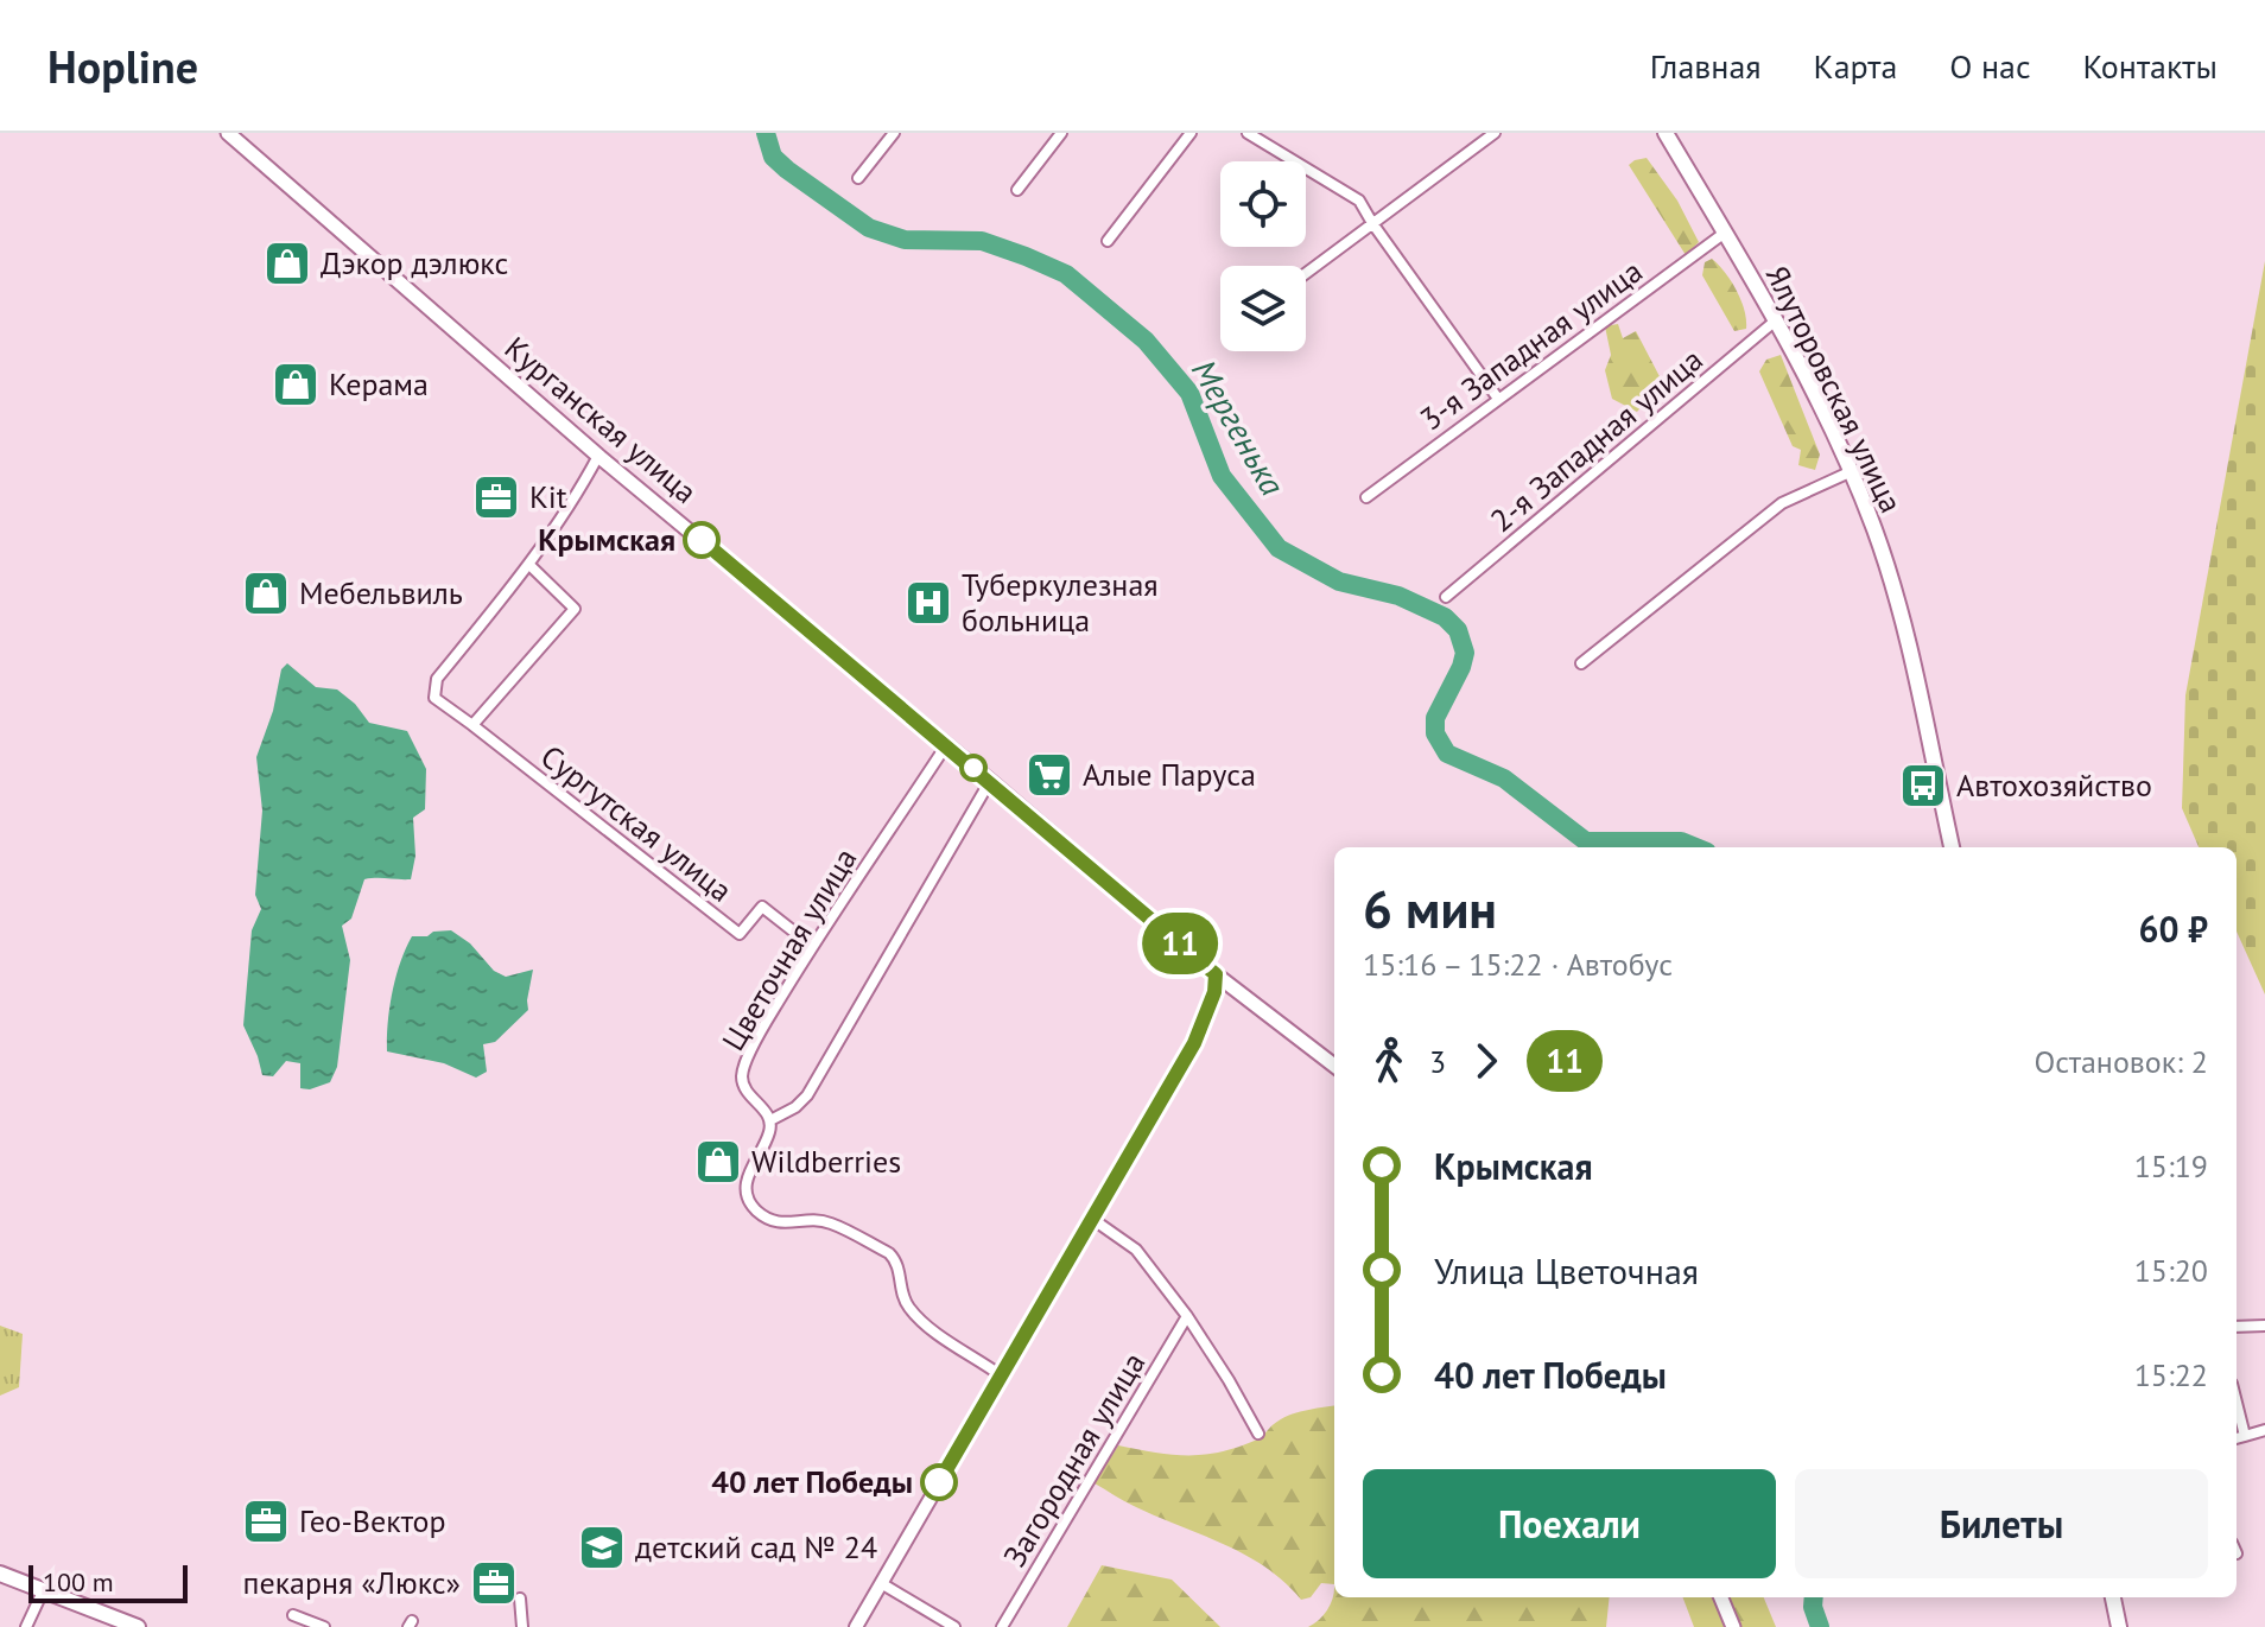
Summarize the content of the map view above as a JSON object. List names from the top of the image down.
{
  "streets": {
    "main road": ["Ялуторовская улица", "Курганская улица"],
    "street": [
      "3-я Западная улица",
      "2-я Западная улица",
      "Сургутская улица",
      "Цветочная улица",
      "Загородная улица"
    ]
  },
  "crossings": [
    ["3-я Западная улица", "Ялуторовская улица"],
    ["Ялуторовская улица", "2-я Западная улица"],
    ["Курганская улица", "Цветочная улица"],
    ["Сургутская улица", "Цветочная улица"]
  ],
  "water": ["Мергенька"],
  "places": {
    "shop": [
      "Дэкор дэлюкс",
      "Керама",
      "Мебельвиль",
      "Wildberries"
    ],
    "office": ["Kit", "Гео-Вектор", "пекарня «Люкс»"],
    "other": ["Крымская", "40 лет Победы"],
    "hospital": ["Туберкулезная больница"],
    "supermarket": ["Алые Паруса"],
    "bus stop": ["Автохозяйство"],
    "school or university": ["детский сад № 24"]
  },
  "lines": ["bus line 11"],
  "scale_bar": "100 m",
  "page": {
    "header": "Hopline",
    "nav": [
      "Главная",
      "Карта",
      "О нас",
      "Контакты"
    ],
    "on_map": "11",
    "heading": ["6 мин", "15:16 – 15:22 · Автобус", "60 ₽"],
    "legs": ["3", "11", "Остановок: 2"],
    "list": [
      {
        "name": "Крымская",
        "value": "15:19"
      },
      {
        "name": "Улица Цветочная",
        "value": "15:20"
      },
      {
        "name": "40 лет Победы",
        "value": "15:22"
      }
    ],
    "buttons": ["Поехали", "Билеты"],
    "scale": "100 m"
  }
}
